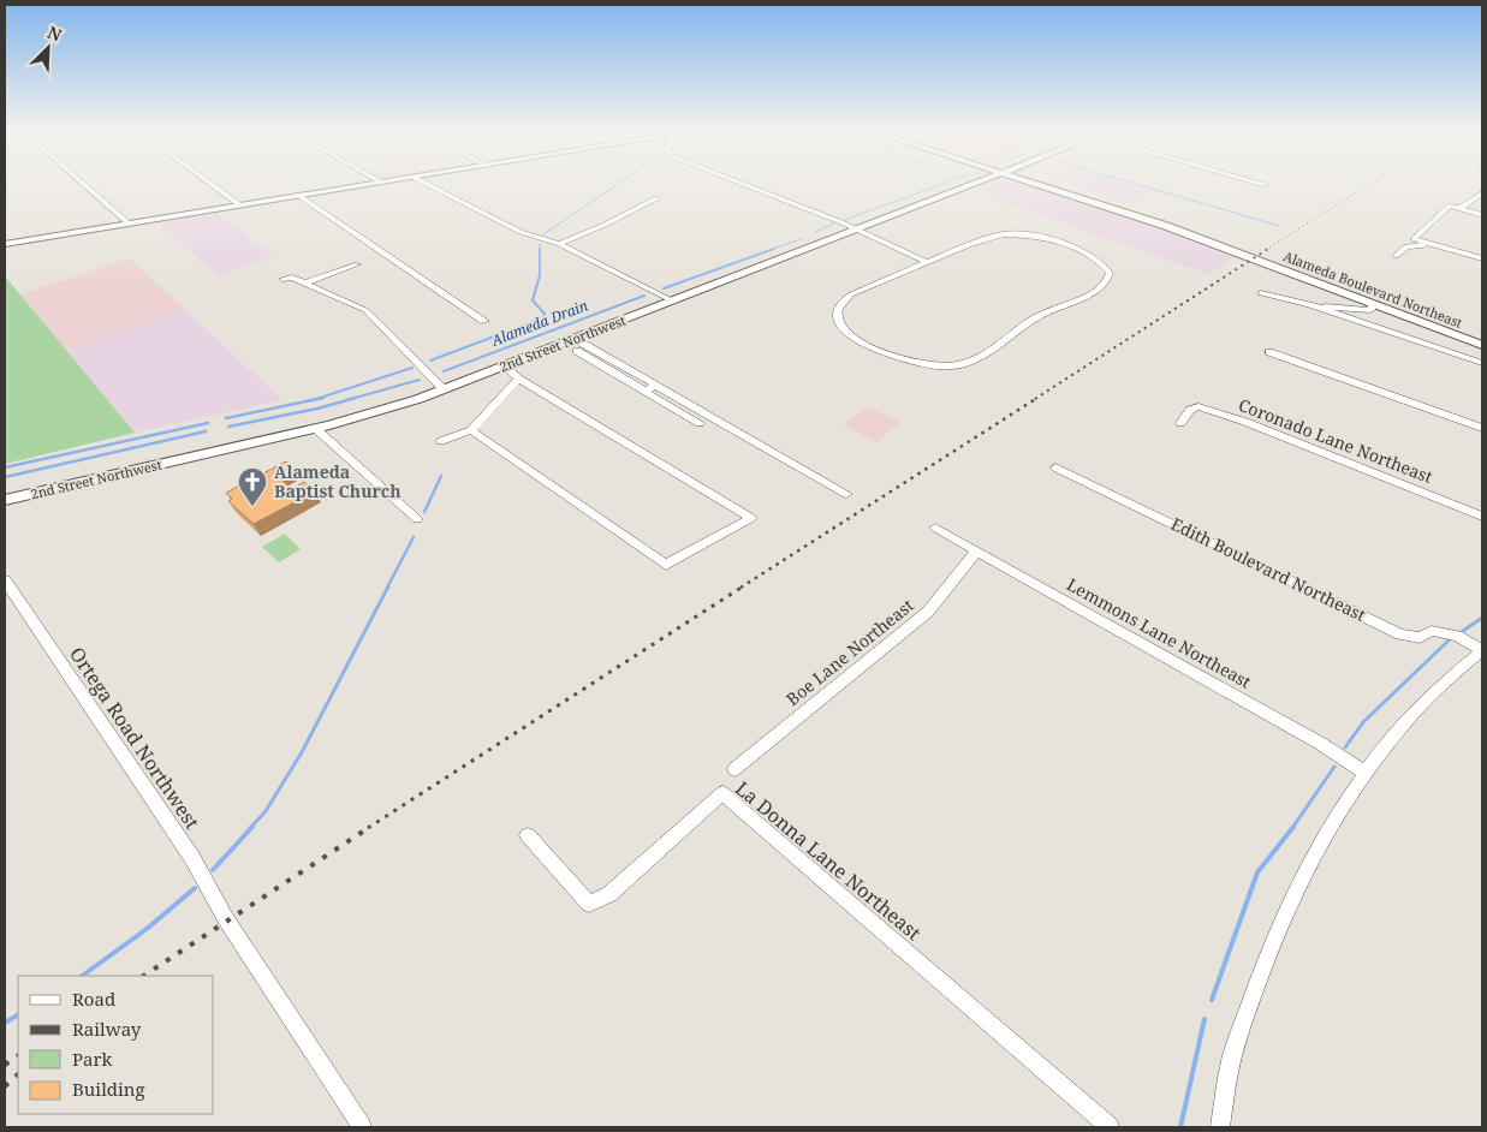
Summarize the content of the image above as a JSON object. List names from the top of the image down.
{
  "streets": {
    "main road": ["Alameda Boulevard Northeast", "2nd Street Northwest"],
    "street": [
      "Coronado Lane Northeast",
      "Edith Boulevard Northeast",
      "Lemmons Lane Northeast",
      "Boe Lane Northeast",
      "Ortega Road Northwest",
      "La Donna Lane Northeast"
    ]
  },
  "crossings": [
    ["Edith Boulevard Northeast", "Lemmons Lane Northeast"],
    ["Lemmons Lane Northeast", "Boe Lane Northeast"]
  ],
  "water": ["Alameda Drain"],
  "places": {
    "church": ["Alameda Baptist Church"]
  },
  "legend": [
    "Road",
    "Railway",
    "Park",
    "Building"
  ],
  "north": "top right"
}
